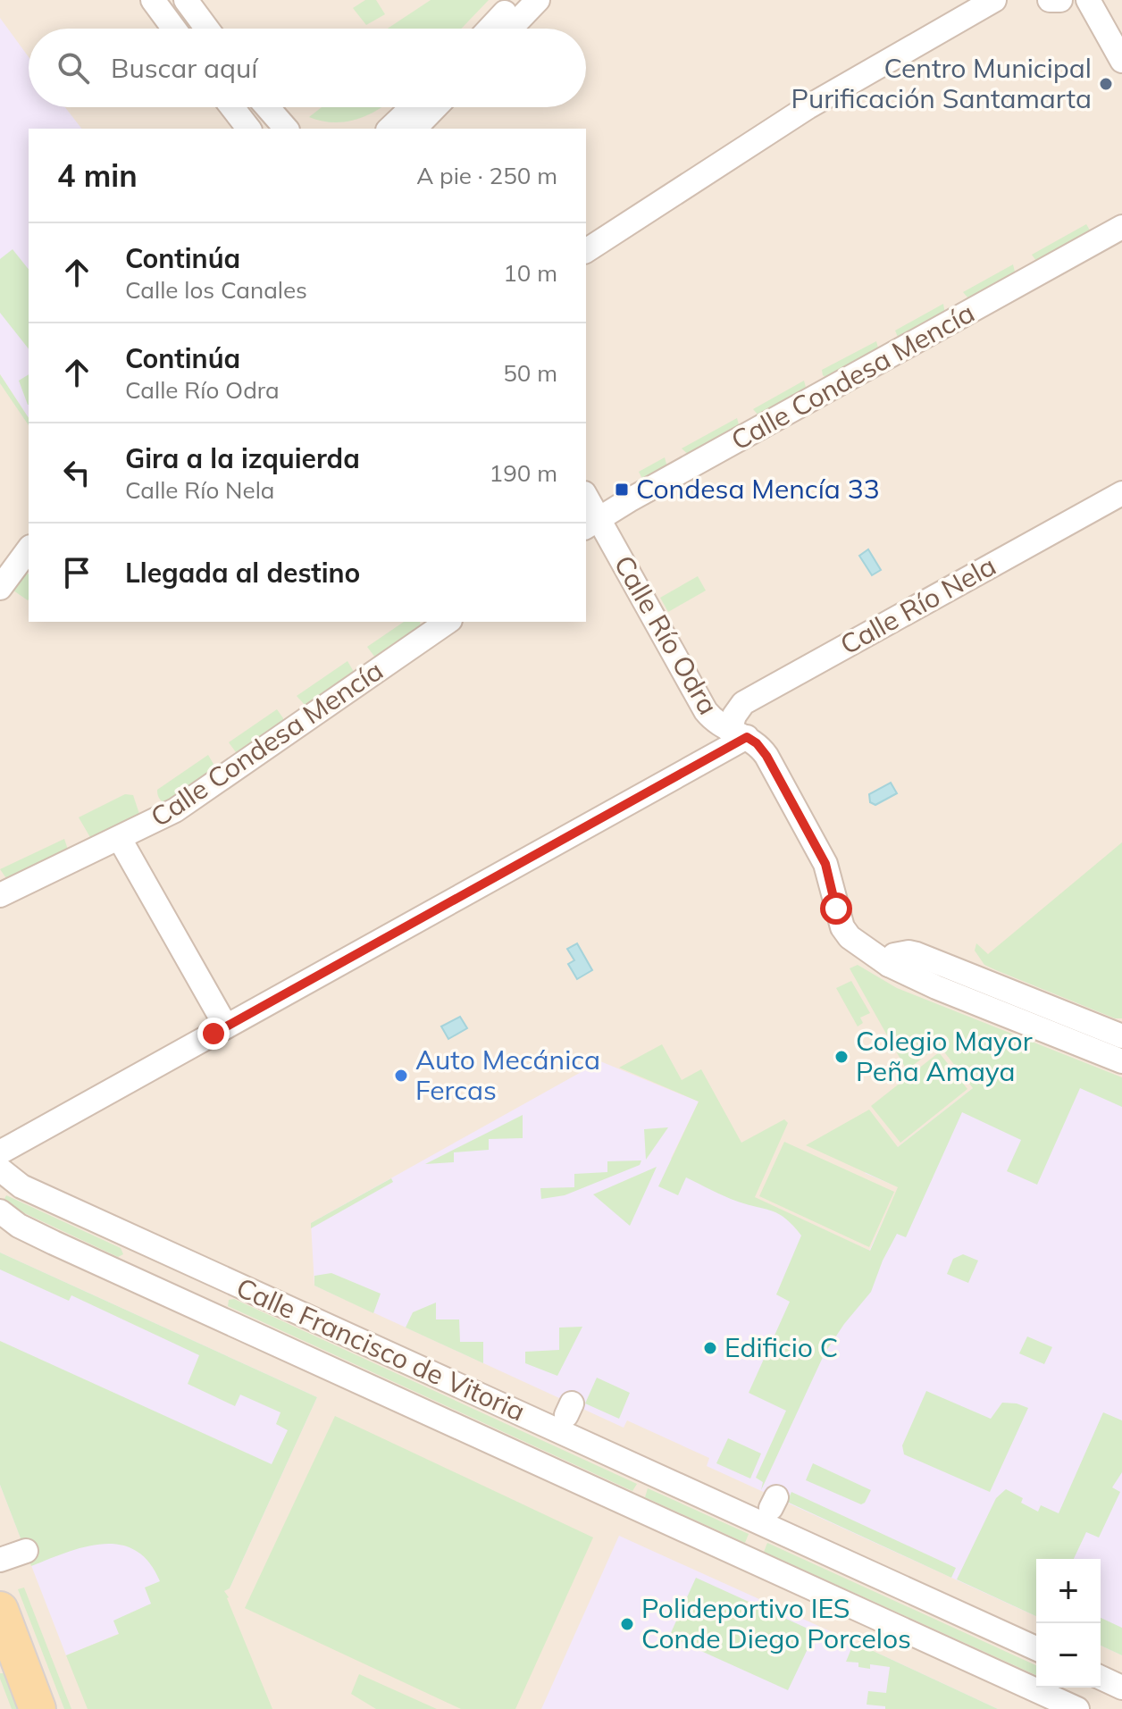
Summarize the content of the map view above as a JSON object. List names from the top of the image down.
{
  "streets": {
    "street": [
      "Calle Condesa Mencía",
      "Calle Río Nela",
      "Calle Río Odra",
      "Calle Francisco de Vitoria"
    ]
  },
  "crossings": [
    ["Calle Condesa Mencía", "Calle Río Odra"],
    ["Calle Río Nela", "Calle Río Odra"]
  ],
  "places": {
    "other": [
      "Centro Municipal Purificación Santamarta",
      "Colegio Mayor Peña Amaya",
      "Auto Mecánica Fercas",
      "Edificio C",
      "Polideportivo IES Conde Diego Porcelos"
    ],
    "transit": ["Condesa Mencía 33"]
  },
  "page": {
    "search": "Buscar aquí",
    "heading": ["4 min", "A pie · 250 m"],
    "list": [
      ["Continúa", "Calle los Canales", "10 m"],
      ["Continúa", "Calle Río Odra", "50 m"],
      ["Gira a la izquierda", "Calle Río Nela", "190 m"],
      "Llegada al destino"
    ],
    "map_buttons": ["+", "−"]
  }
}
